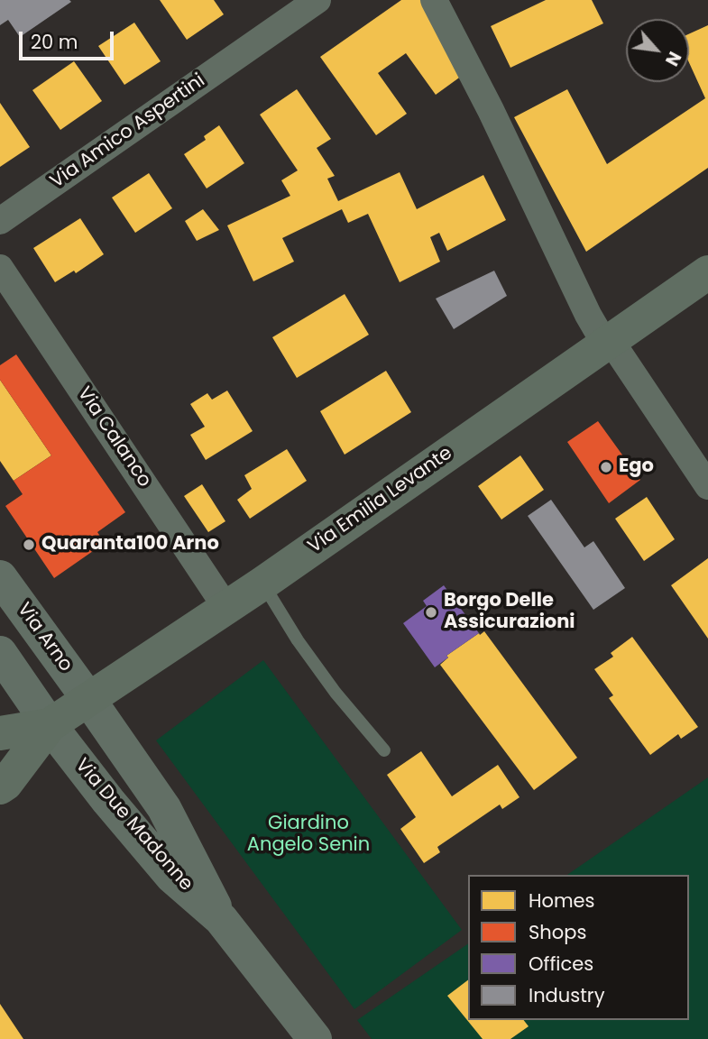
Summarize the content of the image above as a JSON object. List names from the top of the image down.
{
  "streets": {
    "main road": ["Via Emilia Levante", "Via Arno", "Via Due Madonne"],
    "street": ["Via Amico Aspertini", "Via Calanco"]
  },
  "crossings": [
    ["Via Calanco", "Via Emilia Levante"],
    ["Via Emilia Levante", "Via Arno"],
    ["Via Emilia Levante", "Via Due Madonne"],
    ["Via Arno", "Via Due Madonne"]
  ],
  "parks": ["Giardino Angelo Senin"],
  "places": ["Ego", "Quaranta100 Arno", "Borgo Delle Assicurazioni"],
  "legend": [
    "Homes",
    "Shops",
    "Offices",
    "Industry"
  ],
  "scale_bar": "20 m",
  "north": "bottom right"
}
